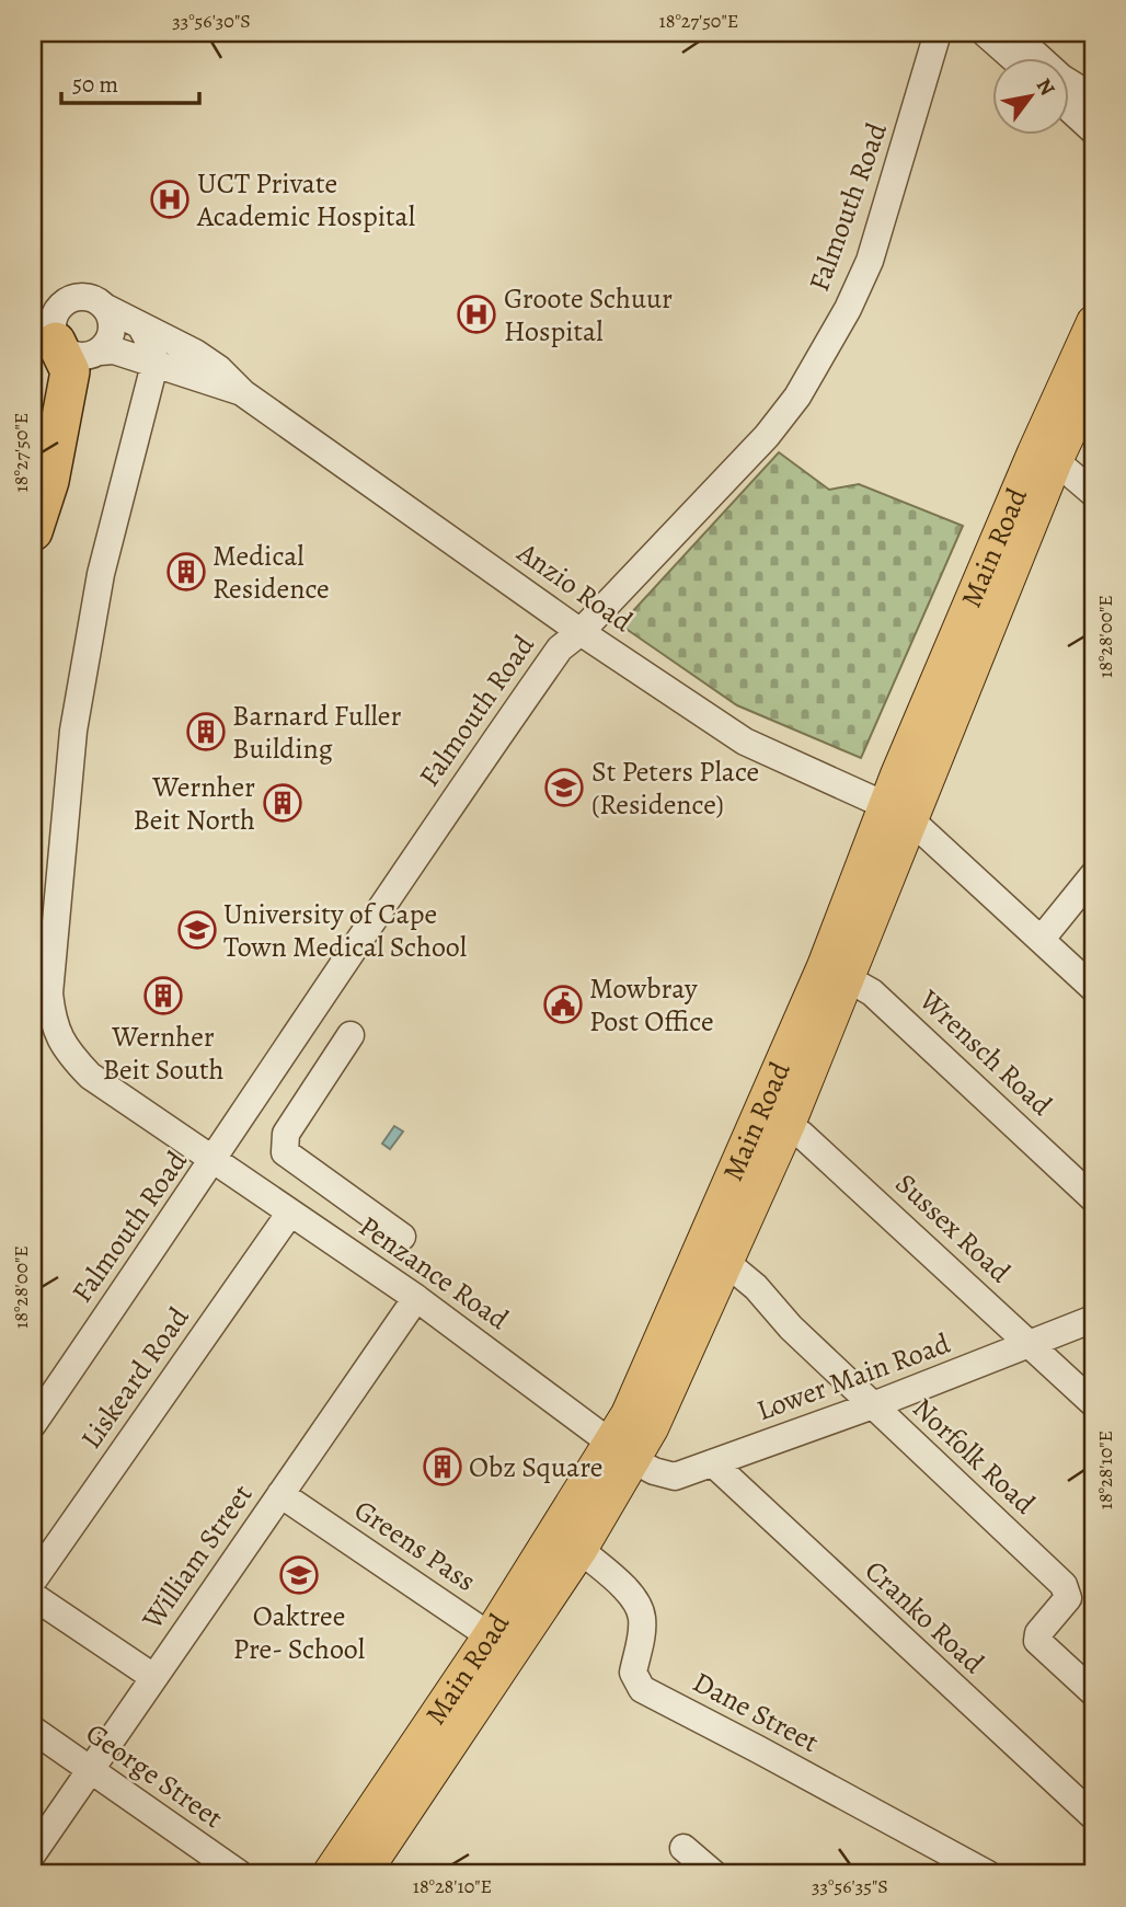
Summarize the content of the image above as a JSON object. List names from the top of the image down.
{
  "streets": {
    "main road": ["Main Road"],
    "street": [
      "Falmouth Road",
      "Anzio Road",
      "Wrensch Road",
      "Sussex Road",
      "Penzance Road",
      "Lower Main Road",
      "Liskeard Road",
      "Norfolk Road",
      "Greens Pass",
      "William Street",
      "Cranko Road",
      "Dane Street",
      "George Street"
    ]
  },
  "crossings": [
    ["Falmouth Road", "Anzio Road"],
    ["Falmouth Road", "Penzance Road"],
    ["Main Road", "Anzio Road"],
    ["Main Road", "Wrensch Road"],
    ["Main Road", "Sussex Road"],
    ["Main Road", "Penzance Road"],
    ["Main Road", "Lower Main Road"],
    ["Main Road", "Norfolk Road"],
    ["Main Road", "Greens Pass"],
    ["Main Road", "Dane Street"],
    ["Anzio Road", "Penzance Road"],
    ["Sussex Road", "Lower Main Road"],
    ["Penzance Road", "Lower Main Road"],
    ["Penzance Road", "Liskeard Road"],
    ["Penzance Road", "William Street"],
    ["Lower Main Road", "Norfolk Road"],
    ["Lower Main Road", "Cranko Road"],
    ["Greens Pass", "William Street"],
    ["William Street", "George Street"]
  ],
  "places": {
    "hospital": ["UCT Private Academic Hospital", "Groote Schuur Hospital"],
    "building": [
      "Medical Residence",
      "Barnard Fuller Building",
      "Wernher Beit North",
      "Wernher Beit South",
      "Obz Square"
    ],
    "school or university": ["St Peters Place (Residence)", "University of Cape Town Medical School", "Oaktree Pre- School"],
    "public building": ["Mowbray Post Office"]
  },
  "scale_bar": "50 m",
  "north": "top right",
  "coordinates": [
    "33°56'30\"S",
    "18°27'50\"E",
    "18°28'00\"E",
    "18°28'10\"E",
    "33°56'35\"S"
  ]
}
